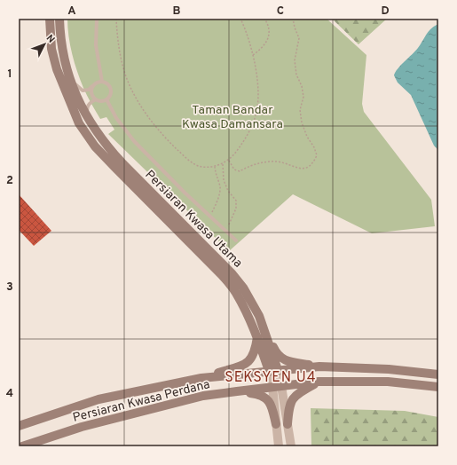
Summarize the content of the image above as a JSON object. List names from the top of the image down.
{
  "streets": {
    "main road": ["Persiaran Kwasa Utama", "Persiaran Kwasa Perdana"]
  },
  "crossings": [
    ["Persiaran Kwasa Utama", "Persiaran Kwasa Perdana"]
  ],
  "districts": ["SEKSYEN U4"],
  "parks": ["Taman Bandar Kwasa Damansara"],
  "north": "top right",
  "grid": {
    "columns": [
      "A",
      "B",
      "C",
      "D"
    ],
    "rows": [
      "1",
      "2",
      "3",
      "4"
    ]
  }
}
